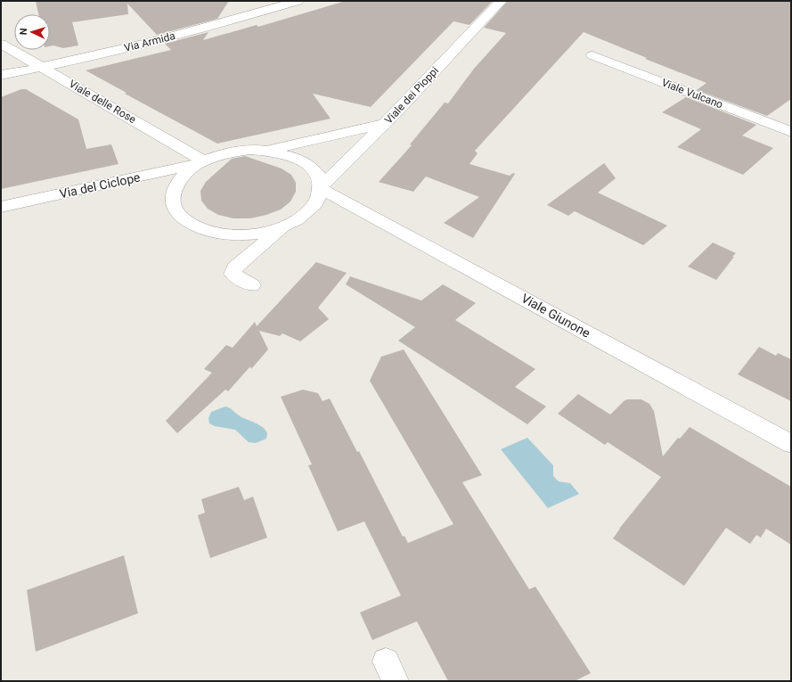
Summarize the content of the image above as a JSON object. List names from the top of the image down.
{
  "streets": {
    "street": [
      "Via Armida",
      "Viale Vulcano",
      "Viale dei Pioppi",
      "Viale delle Rose",
      "Via del Ciclope",
      "Viale Giunone"
    ]
  },
  "crossings": [
    ["Via Armida", "Viale delle Rose"],
    ["Viale dei Pioppi", "Viale delle Rose"],
    ["Viale dei Pioppi", "Via del Ciclope"],
    ["Viale dei Pioppi", "Viale Giunone"],
    ["Viale delle Rose", "Via del Ciclope"],
    ["Viale delle Rose", "Viale Giunone"],
    ["Via del Ciclope", "Viale Giunone"]
  ],
  "north": "left"
}
